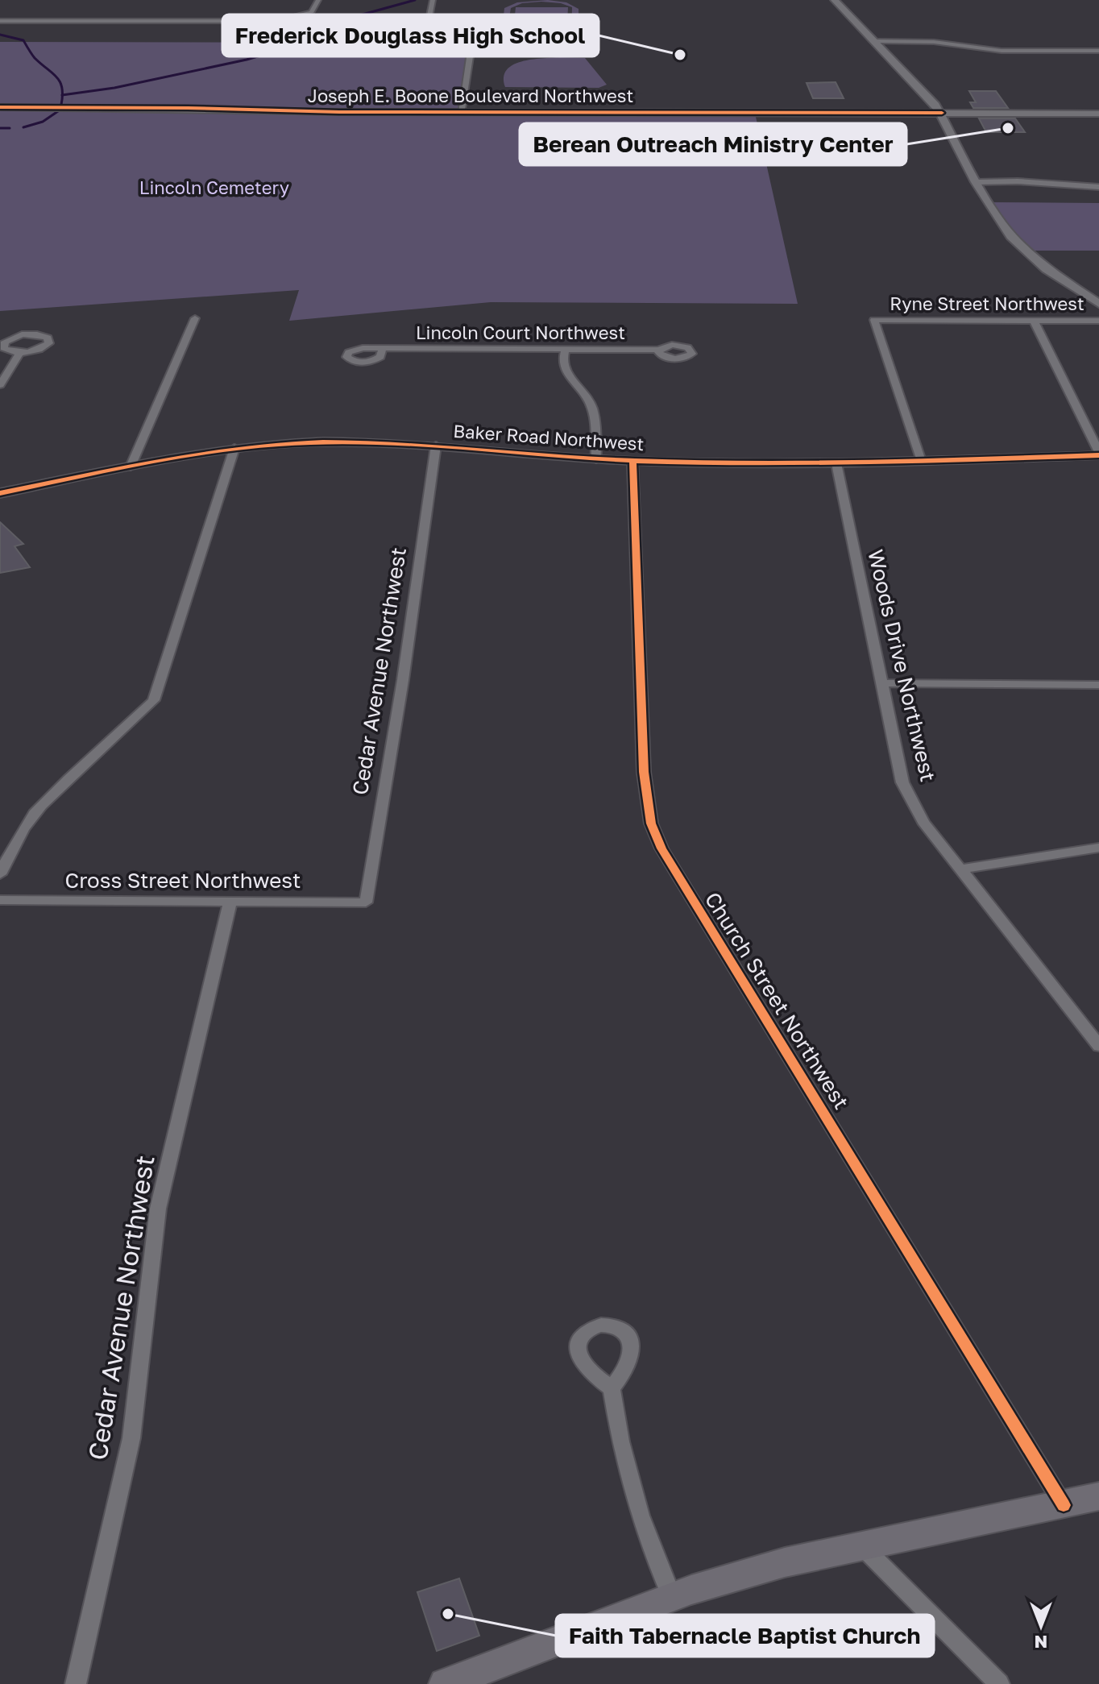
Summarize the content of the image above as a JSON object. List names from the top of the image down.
{
  "streets": {
    "main road": ["Joseph E. Boone Boulevard Northwest"],
    "street": [
      "Ryne Street Northwest",
      "Lincoln Court Northwest",
      "Baker Road Northwest",
      "Woods Drive Northwest",
      "Cedar Avenue Northwest",
      "Cross Street Northwest",
      "Church Street Northwest"
    ]
  },
  "crossings": [
    ["Ryne Street Northwest", "Baker Road Northwest"],
    ["Baker Road Northwest", "Woods Drive Northwest"],
    ["Baker Road Northwest", "Cedar Avenue Northwest"],
    ["Baker Road Northwest", "Church Street Northwest"],
    ["Cedar Avenue Northwest", "Cross Street Northwest"]
  ],
  "parks": ["Lincoln Cemetery"],
  "places": ["Frederick Douglass High School", "Berean Outreach Ministry Center", "Faith Tabernacle Baptist Church"],
  "north": "bottom"
}
